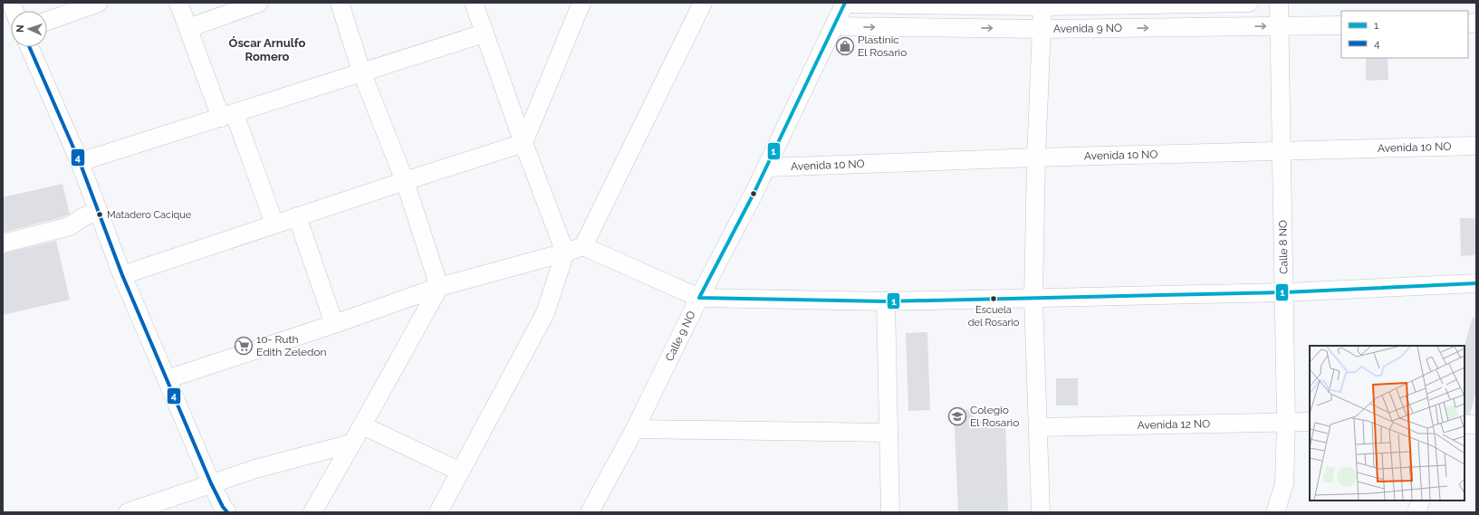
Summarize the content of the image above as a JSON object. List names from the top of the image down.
{
  "streets": {
    "street": [
      "Avenida 9 NO",
      "Avenida 10 NO",
      "Calle 8 NO",
      "Calle 9 NO",
      "Avenida 12 NO"
    ]
  },
  "crossings": [
    ["Avenida 9 NO", "Calle 8 NO"],
    ["Avenida 9 NO", "Calle 9 NO"],
    ["Avenida 10 NO", "Calle 8 NO"],
    ["Avenida 10 NO", "Calle 9 NO"],
    ["Calle 8 NO", "Avenida 12 NO"]
  ],
  "districts": ["Óscar Arnulfo Romero"],
  "places": {
    "shop": ["Plastinic El Rosario"],
    "other": ["Matadero Cacique", "Escuela del Rosario"],
    "supermarket": ["10- Ruth Edith Zeledon"],
    "school or university": ["Colegio El Rosario"]
  },
  "lines": ["transit line 1", "transit line 4"],
  "legend": ["1", "4"],
  "north": "left"
}
